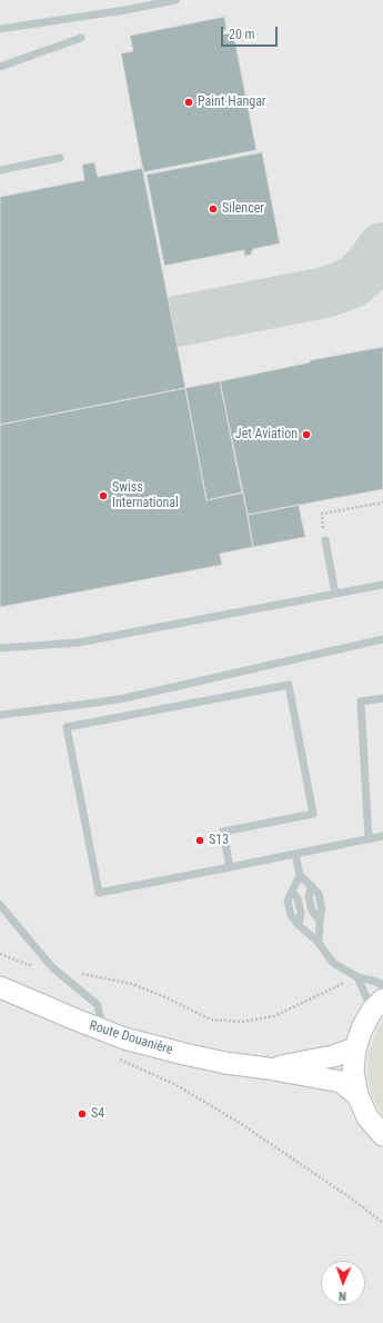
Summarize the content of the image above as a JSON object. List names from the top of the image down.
{
  "streets": {
    "main road": ["Route Douanière"]
  },
  "places": [
    "Paint Hangar",
    "Silencer",
    "Jet Aviation",
    "Swiss International",
    "S13",
    "S4"
  ],
  "scale_bar": "20 m",
  "north": "bottom"
}
